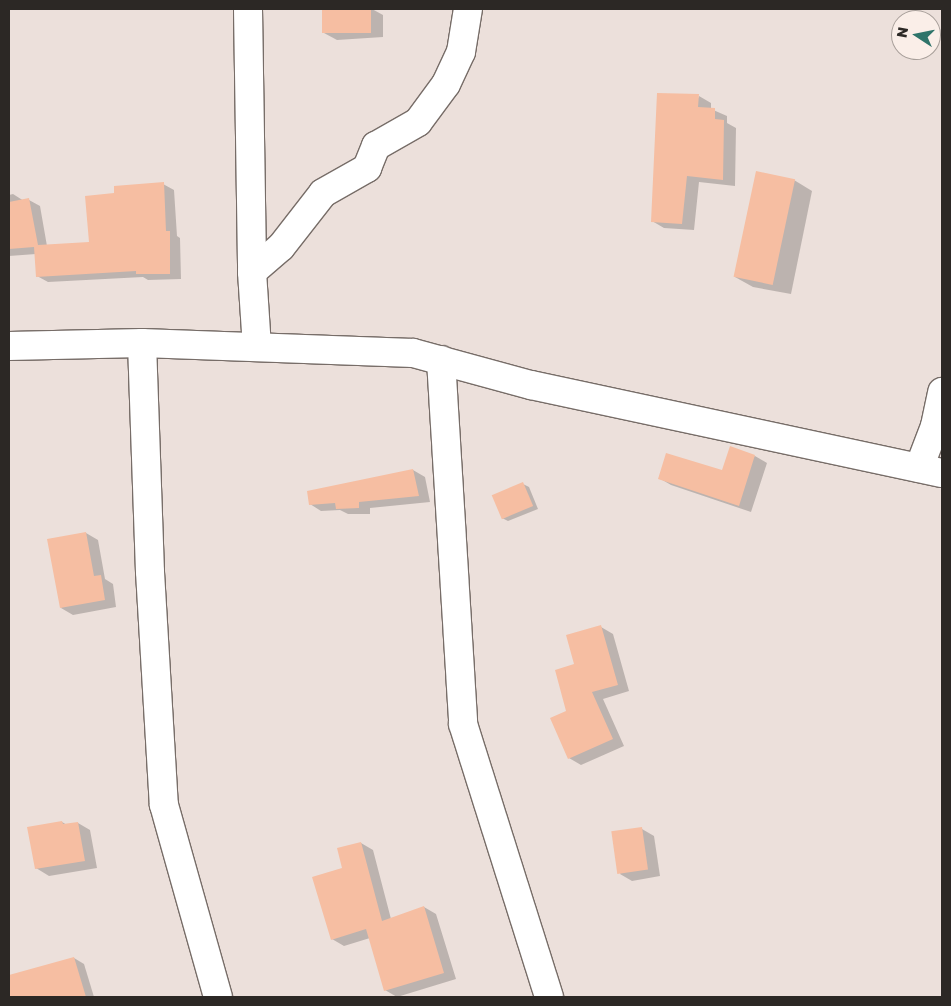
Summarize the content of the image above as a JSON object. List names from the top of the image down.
{
  "north": "left"
}
